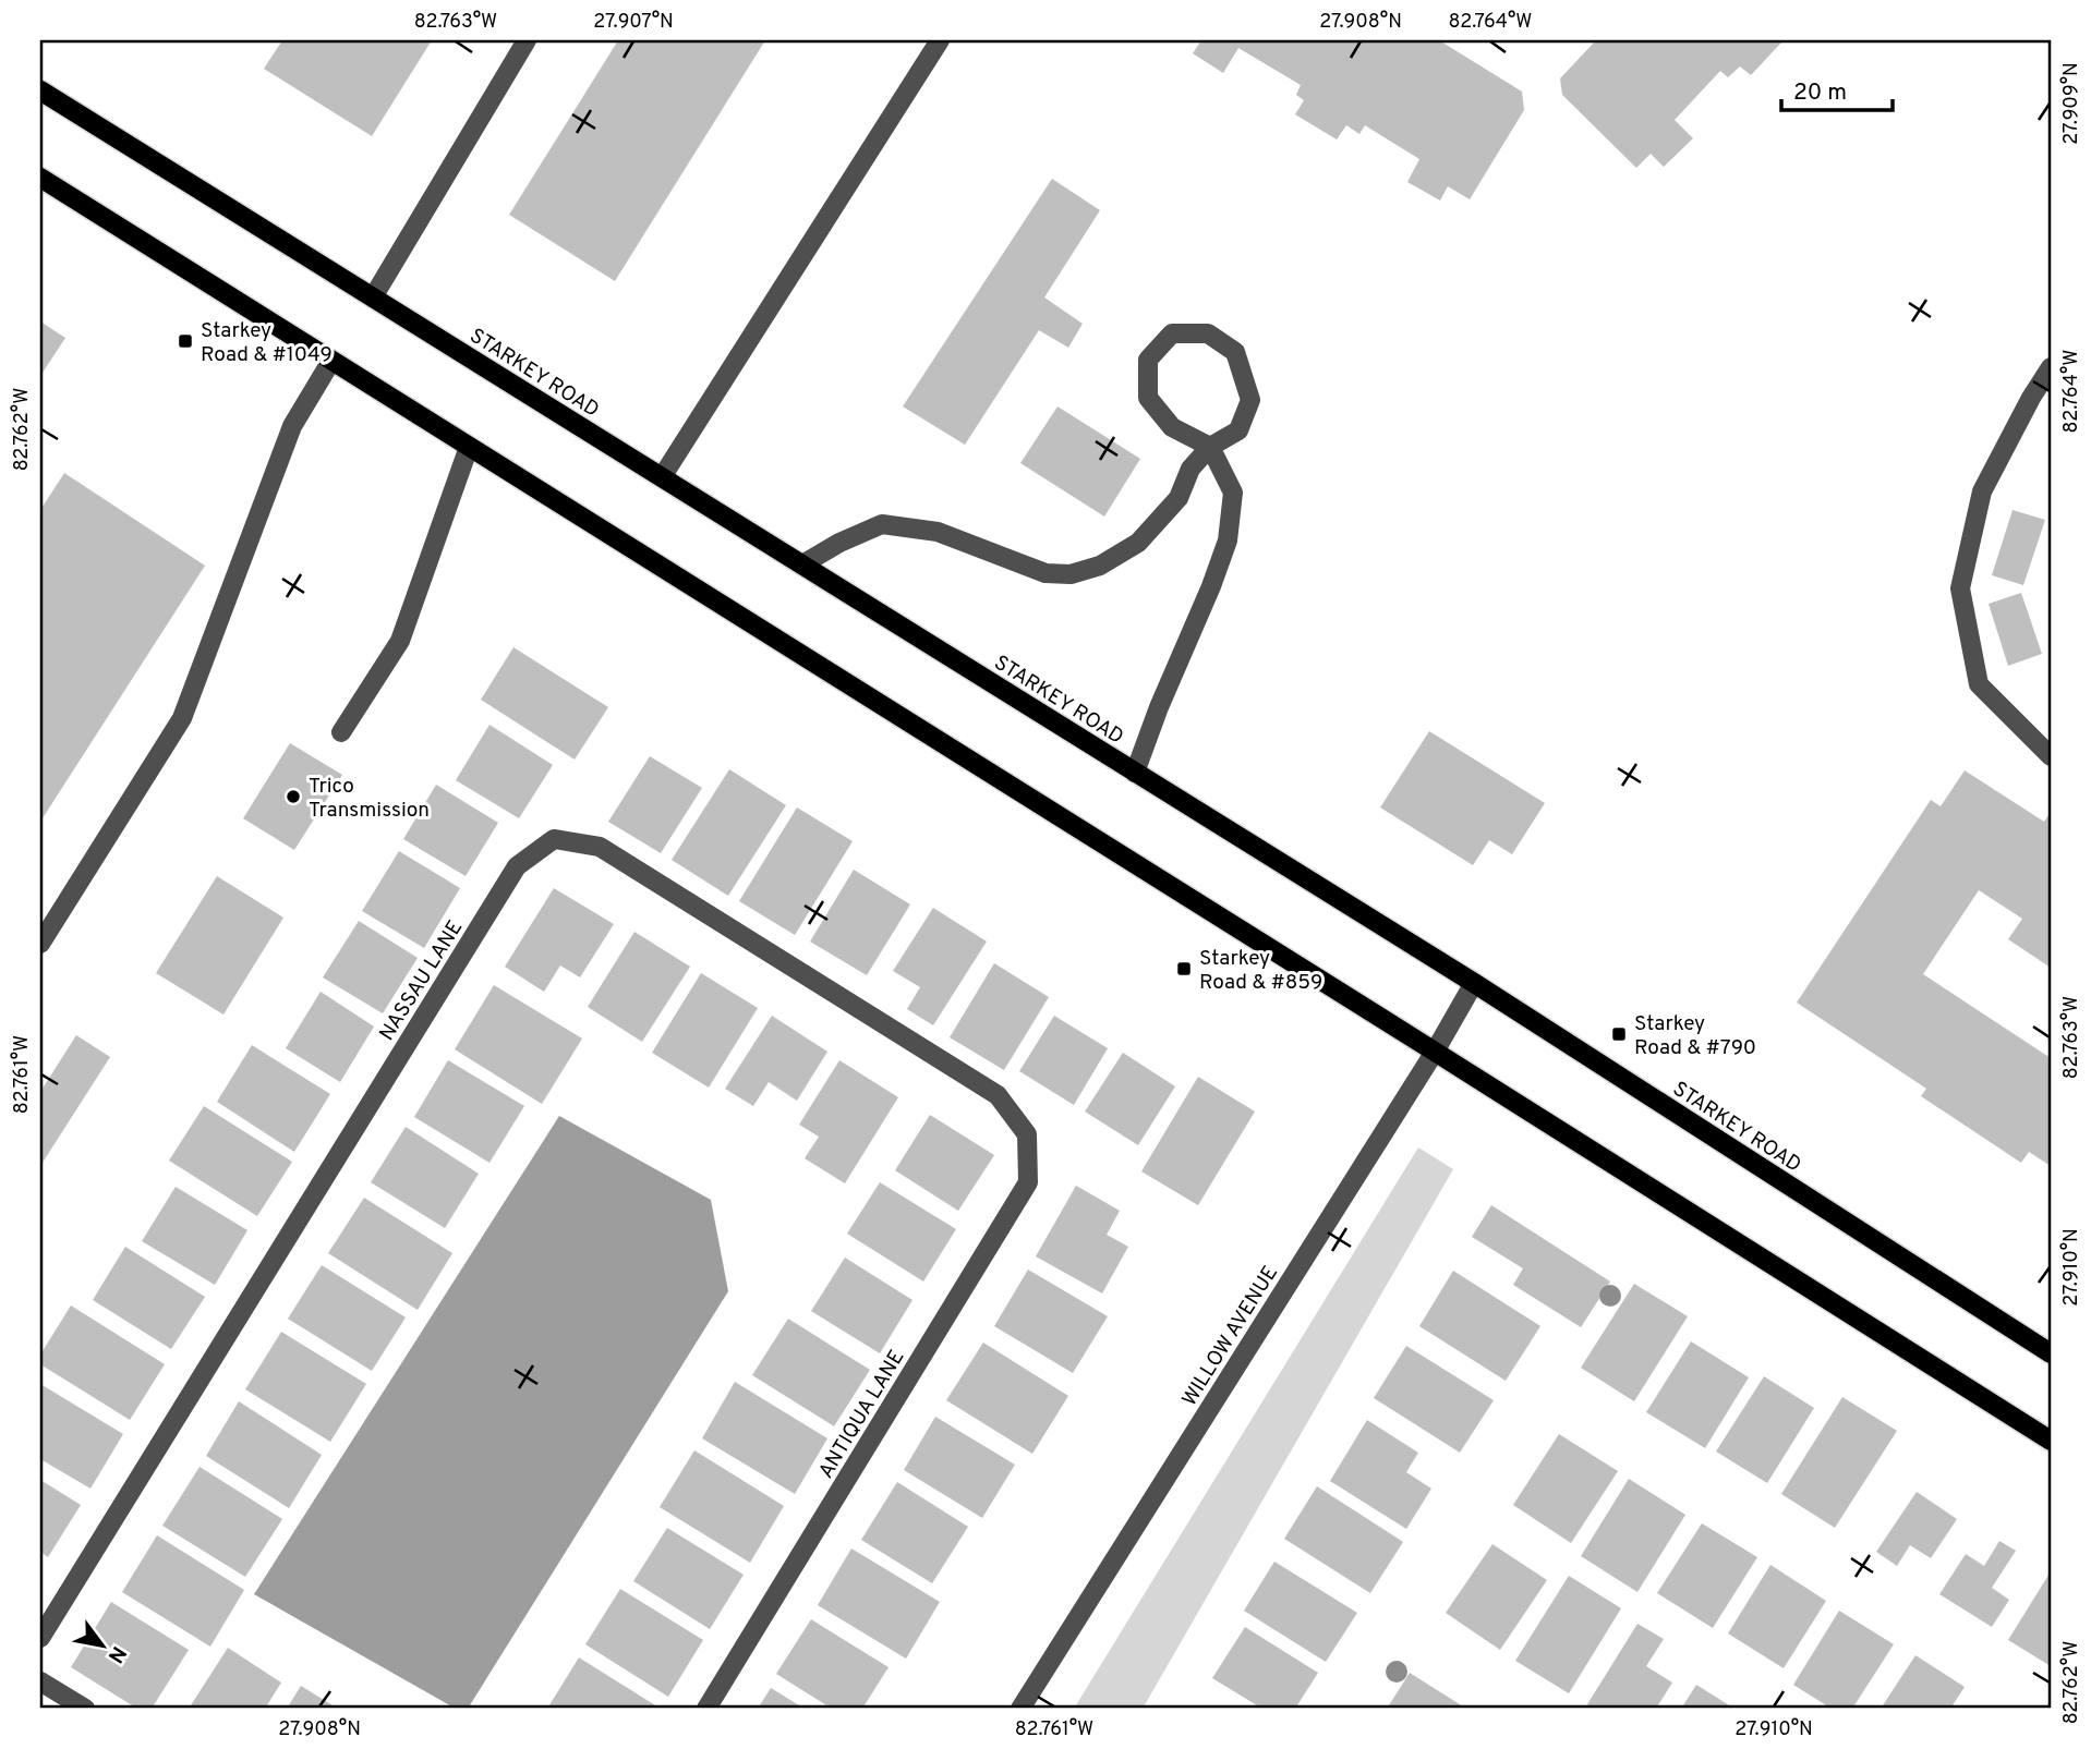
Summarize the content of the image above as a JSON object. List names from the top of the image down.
{
  "streets": {
    "main road": ["STARKEY ROAD"],
    "street": ["NASSAU LANE", "WILLOW AVENUE", "ANTIQUA LANE"]
  },
  "crossings": [
    ["STARKEY ROAD", "WILLOW AVENUE"],
    ["NASSAU LANE", "ANTIQUA LANE"]
  ],
  "places": {
    "transit": ["Starkey Road & #1049", "Starkey Road & #859", "Starkey Road & #790"],
    "other": ["Trico Transmission"]
  },
  "scale_bar": "20 m",
  "north": "bottom right",
  "coordinates": [
    "82.763°W",
    "27.907°N",
    "27.908°N",
    "82.764°W",
    "27.909°N",
    "82.762°W",
    "82.761°W",
    "27.910°N"
  ]
}
